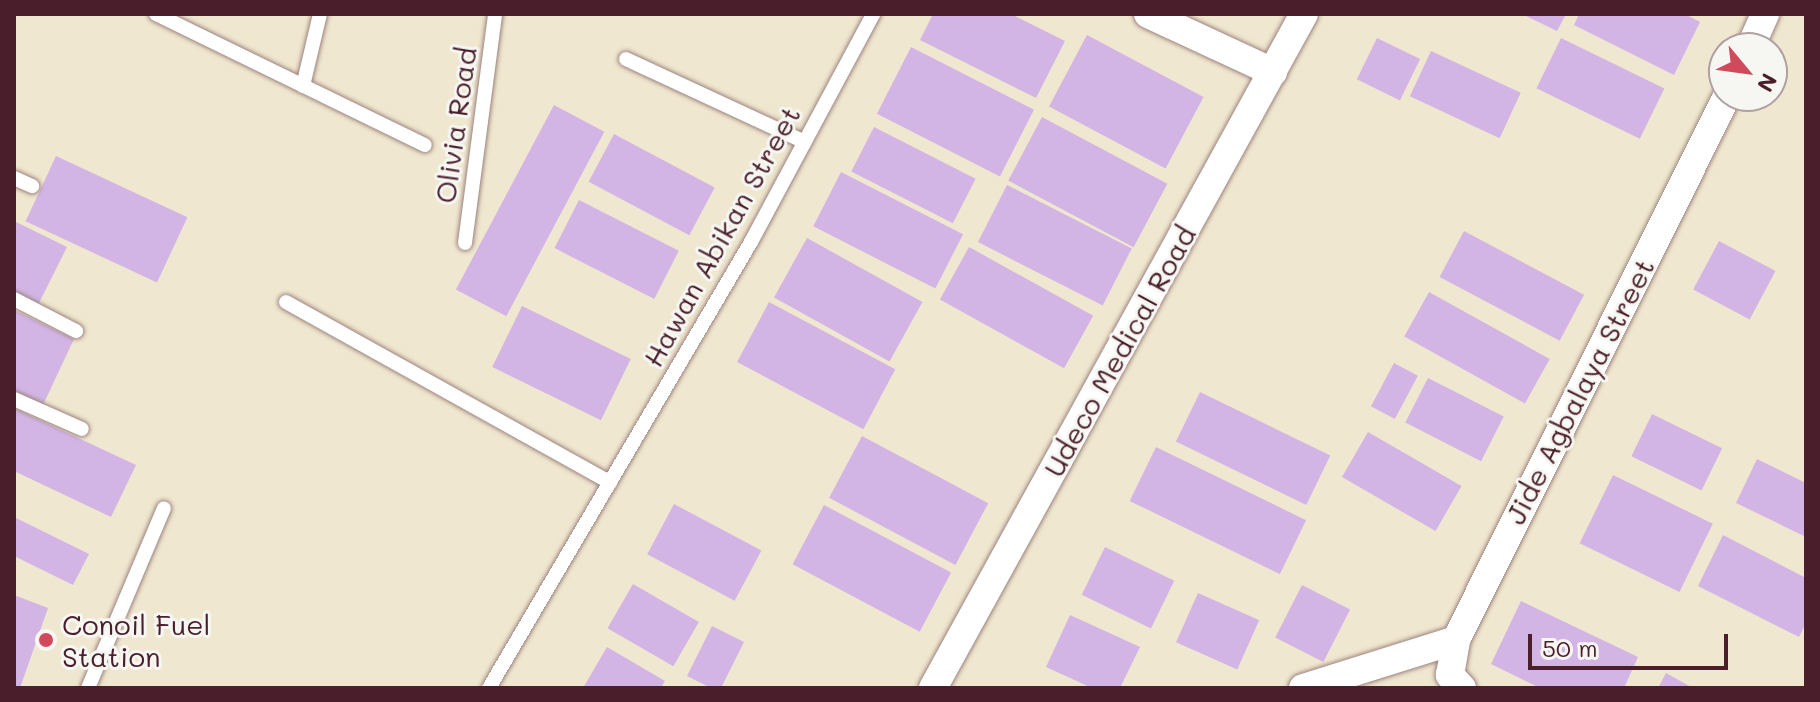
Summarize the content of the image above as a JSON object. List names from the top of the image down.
{
  "streets": {
    "street": ["Udeco Medical Road", "Jide Agbalaya Street"],
    "lane": ["Olivia Road", "Hawan Abikan Street"]
  },
  "places": ["Conoil Fuel Station"],
  "scale_bar": "50 m",
  "north": "bottom right"
}
